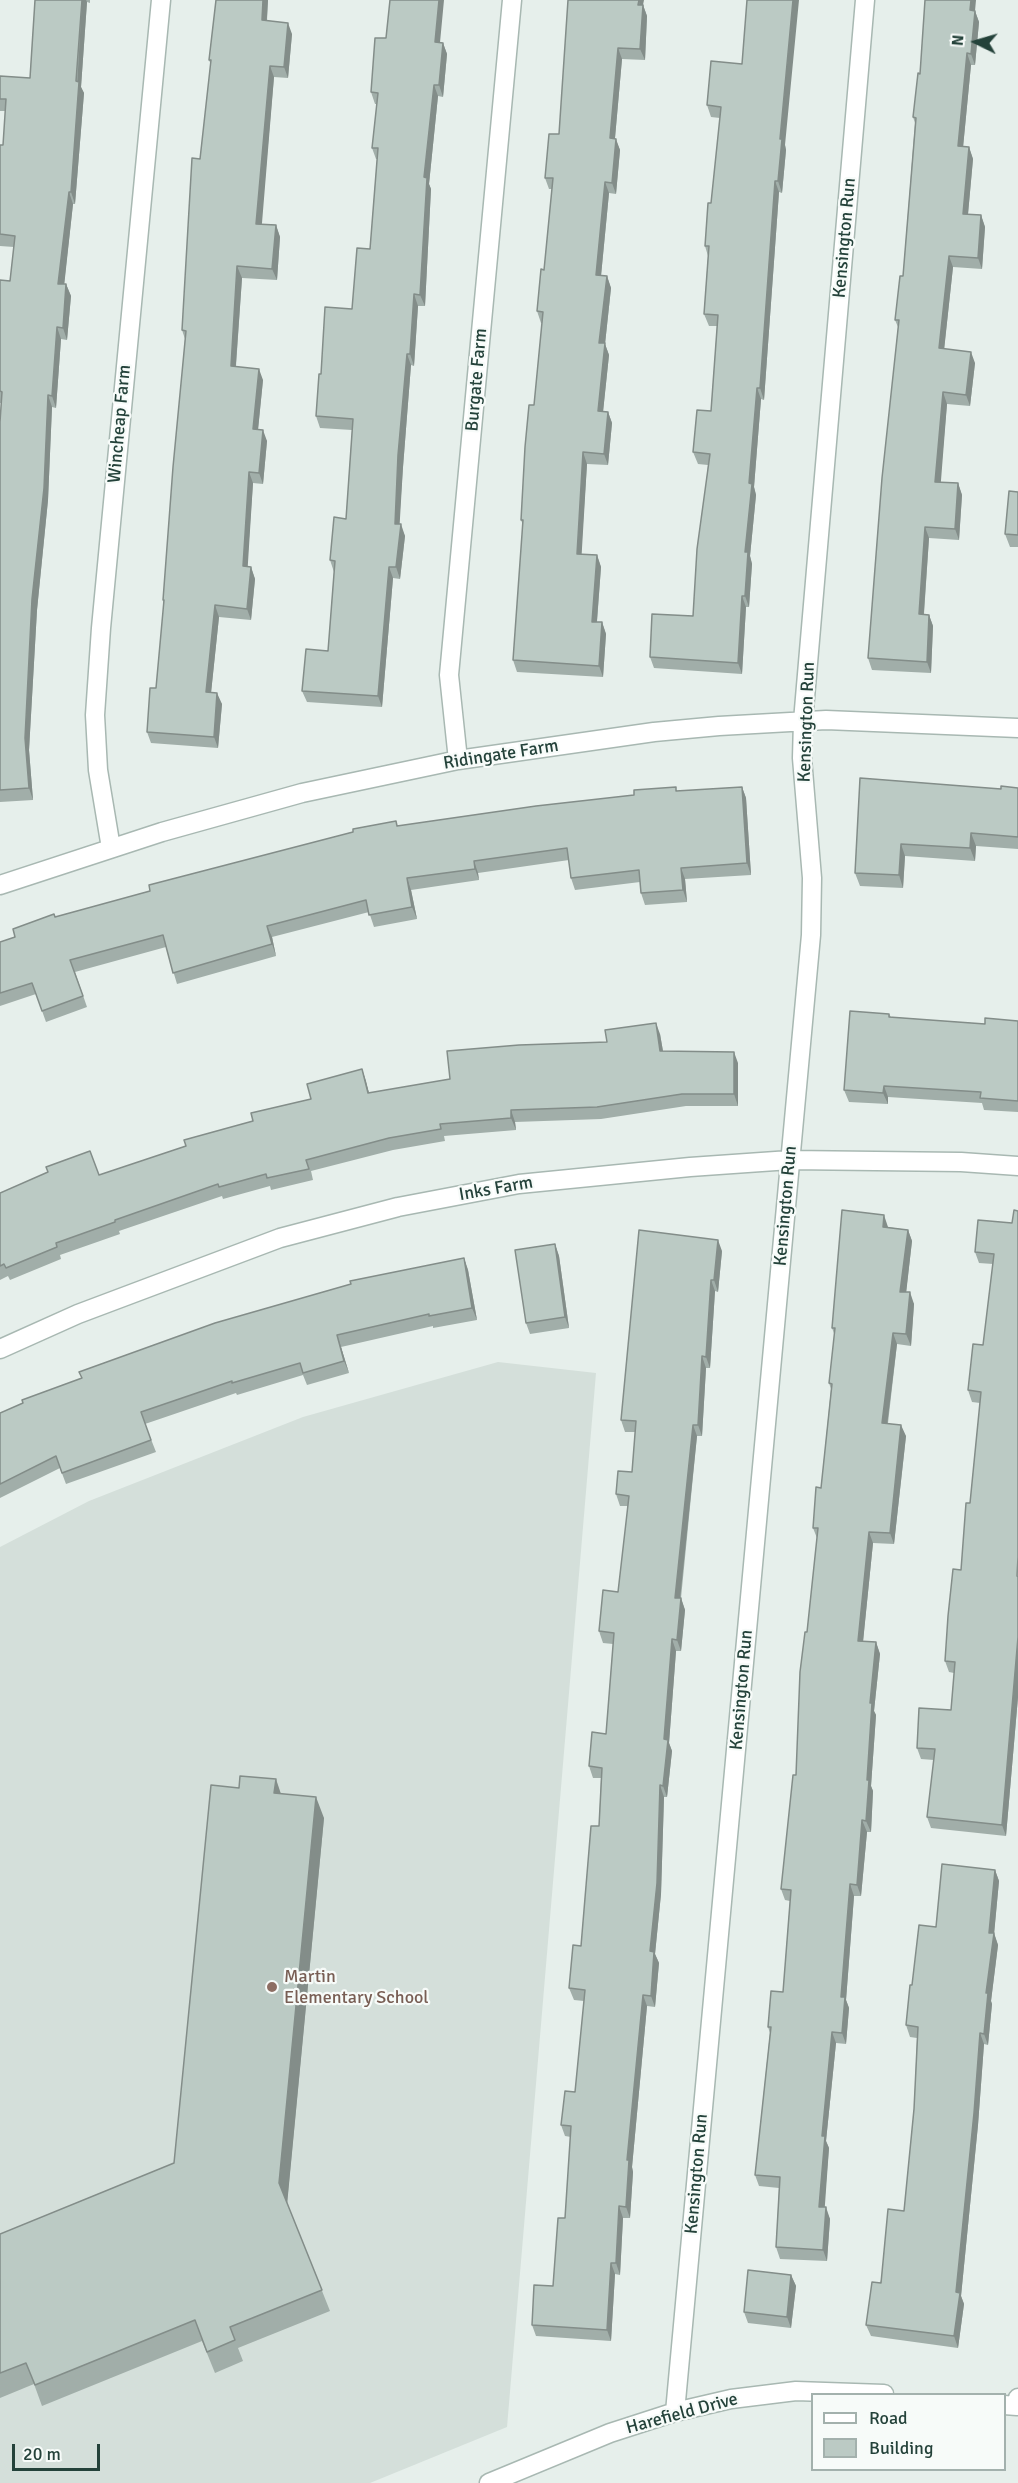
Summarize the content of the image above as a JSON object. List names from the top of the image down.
{
  "streets": {
    "street": [
      "Kensington Run",
      "Burgate Farm",
      "Wincheap Farm",
      "Ridingate Farm",
      "Inks Farm",
      "Harefield Drive"
    ]
  },
  "crossings": [
    ["Kensington Run", "Ridingate Farm"],
    ["Kensington Run", "Inks Farm"],
    ["Kensington Run", "Harefield Drive"],
    ["Burgate Farm", "Ridingate Farm"],
    ["Wincheap Farm", "Ridingate Farm"]
  ],
  "places": ["Martin Elementary School"],
  "legend": ["Road", "Building"],
  "scale_bar": "20 m",
  "north": "left"
}
